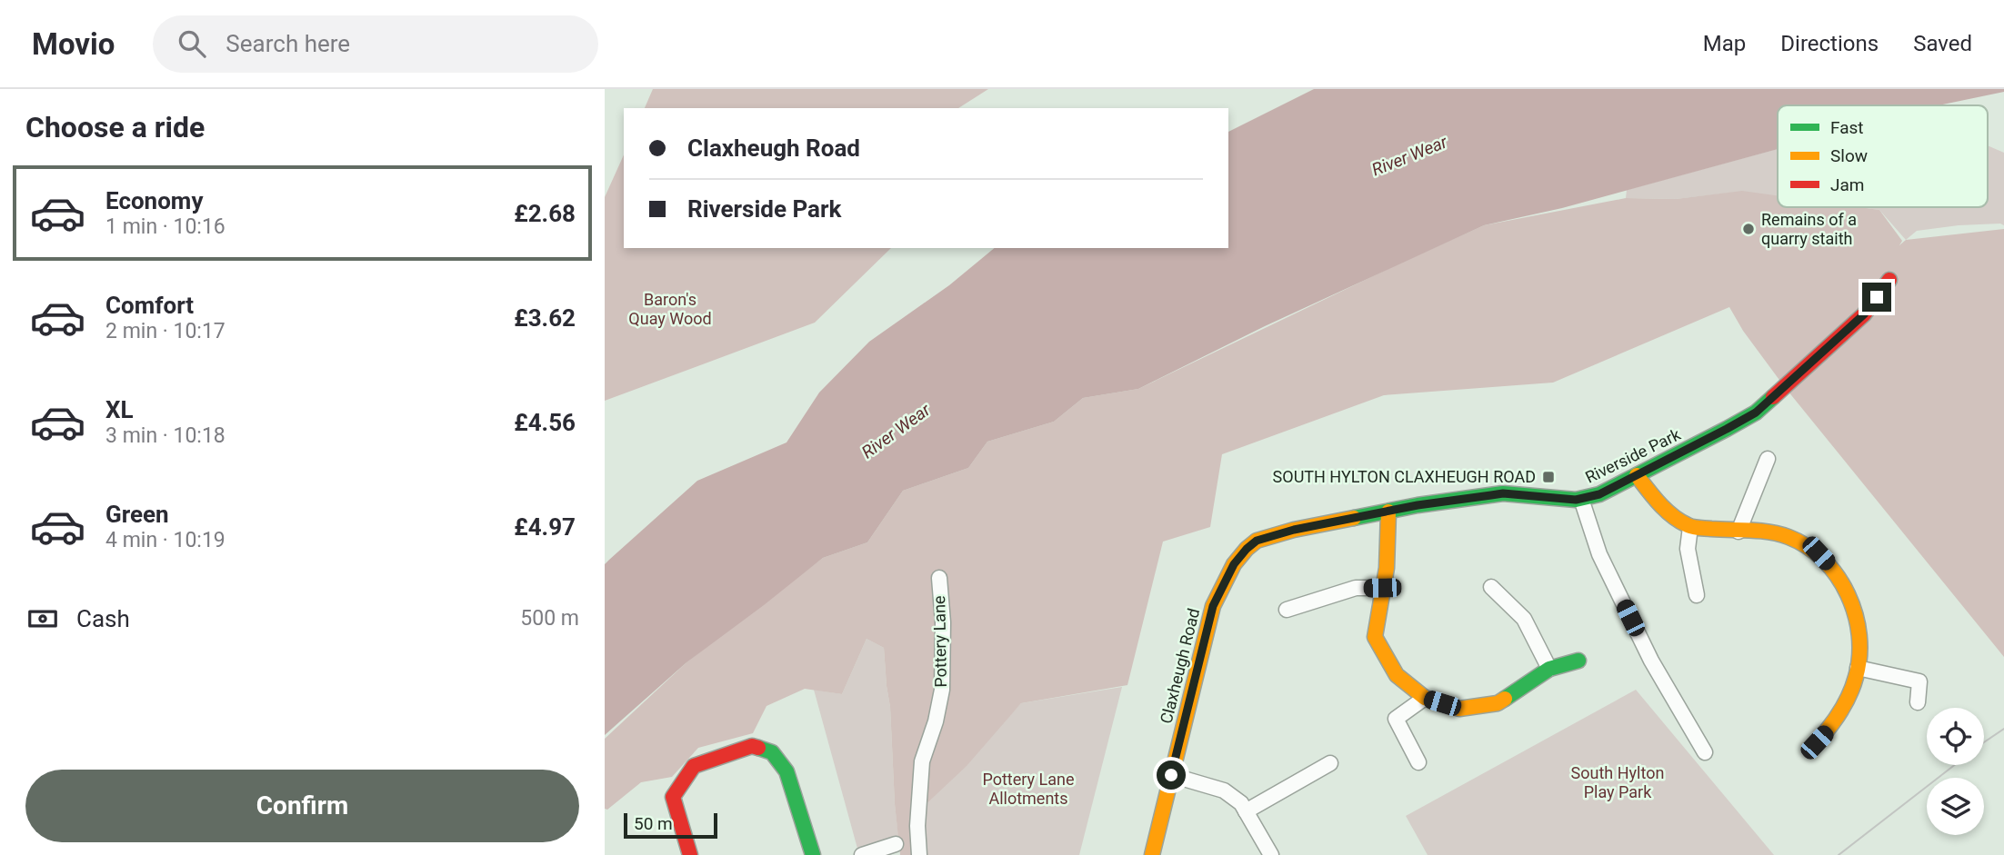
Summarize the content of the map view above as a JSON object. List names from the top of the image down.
{
  "streets": {
    "street": ["Riverside Park", "Pottery Lane", "Claxheugh Road"]
  },
  "crossings": [
    ["Riverside Park", "Claxheugh Road"]
  ],
  "water": ["River Wear"],
  "parks": ["Baron's Quay Wood", "South Hylton Play Park", "Pottery Lane Allotments"],
  "places": {
    "other": ["Remains of a quarry staith"],
    "transit": ["SOUTH HYLTON CLAXHEUGH ROAD"]
  },
  "legend": ["Fast", "Slow", "Jam"],
  "scale_bar": "50 m",
  "page": {
    "header": "Movio",
    "search": "Search here",
    "nav": ["Map", "Directions", "Saved"],
    "heading": "Choose a ride",
    "banner": ["Claxheugh Road", "Riverside Park"],
    "list": [
      {
        "name": "Economy",
        "note": "1 min · 10:16",
        "value": "£2.68"
      },
      {
        "name": "Comfort",
        "note": "2 min · 10:17",
        "value": "£3.62"
      },
      {
        "name": "XL",
        "note": "3 min · 10:18",
        "value": "£4.56"
      },
      {
        "name": "Green",
        "note": "4 min · 10:19",
        "value": "£4.97"
      }
    ],
    "pay": ["Cash", "500 m"],
    "buttons": "Confirm",
    "scale": "50 m"
  }
}
